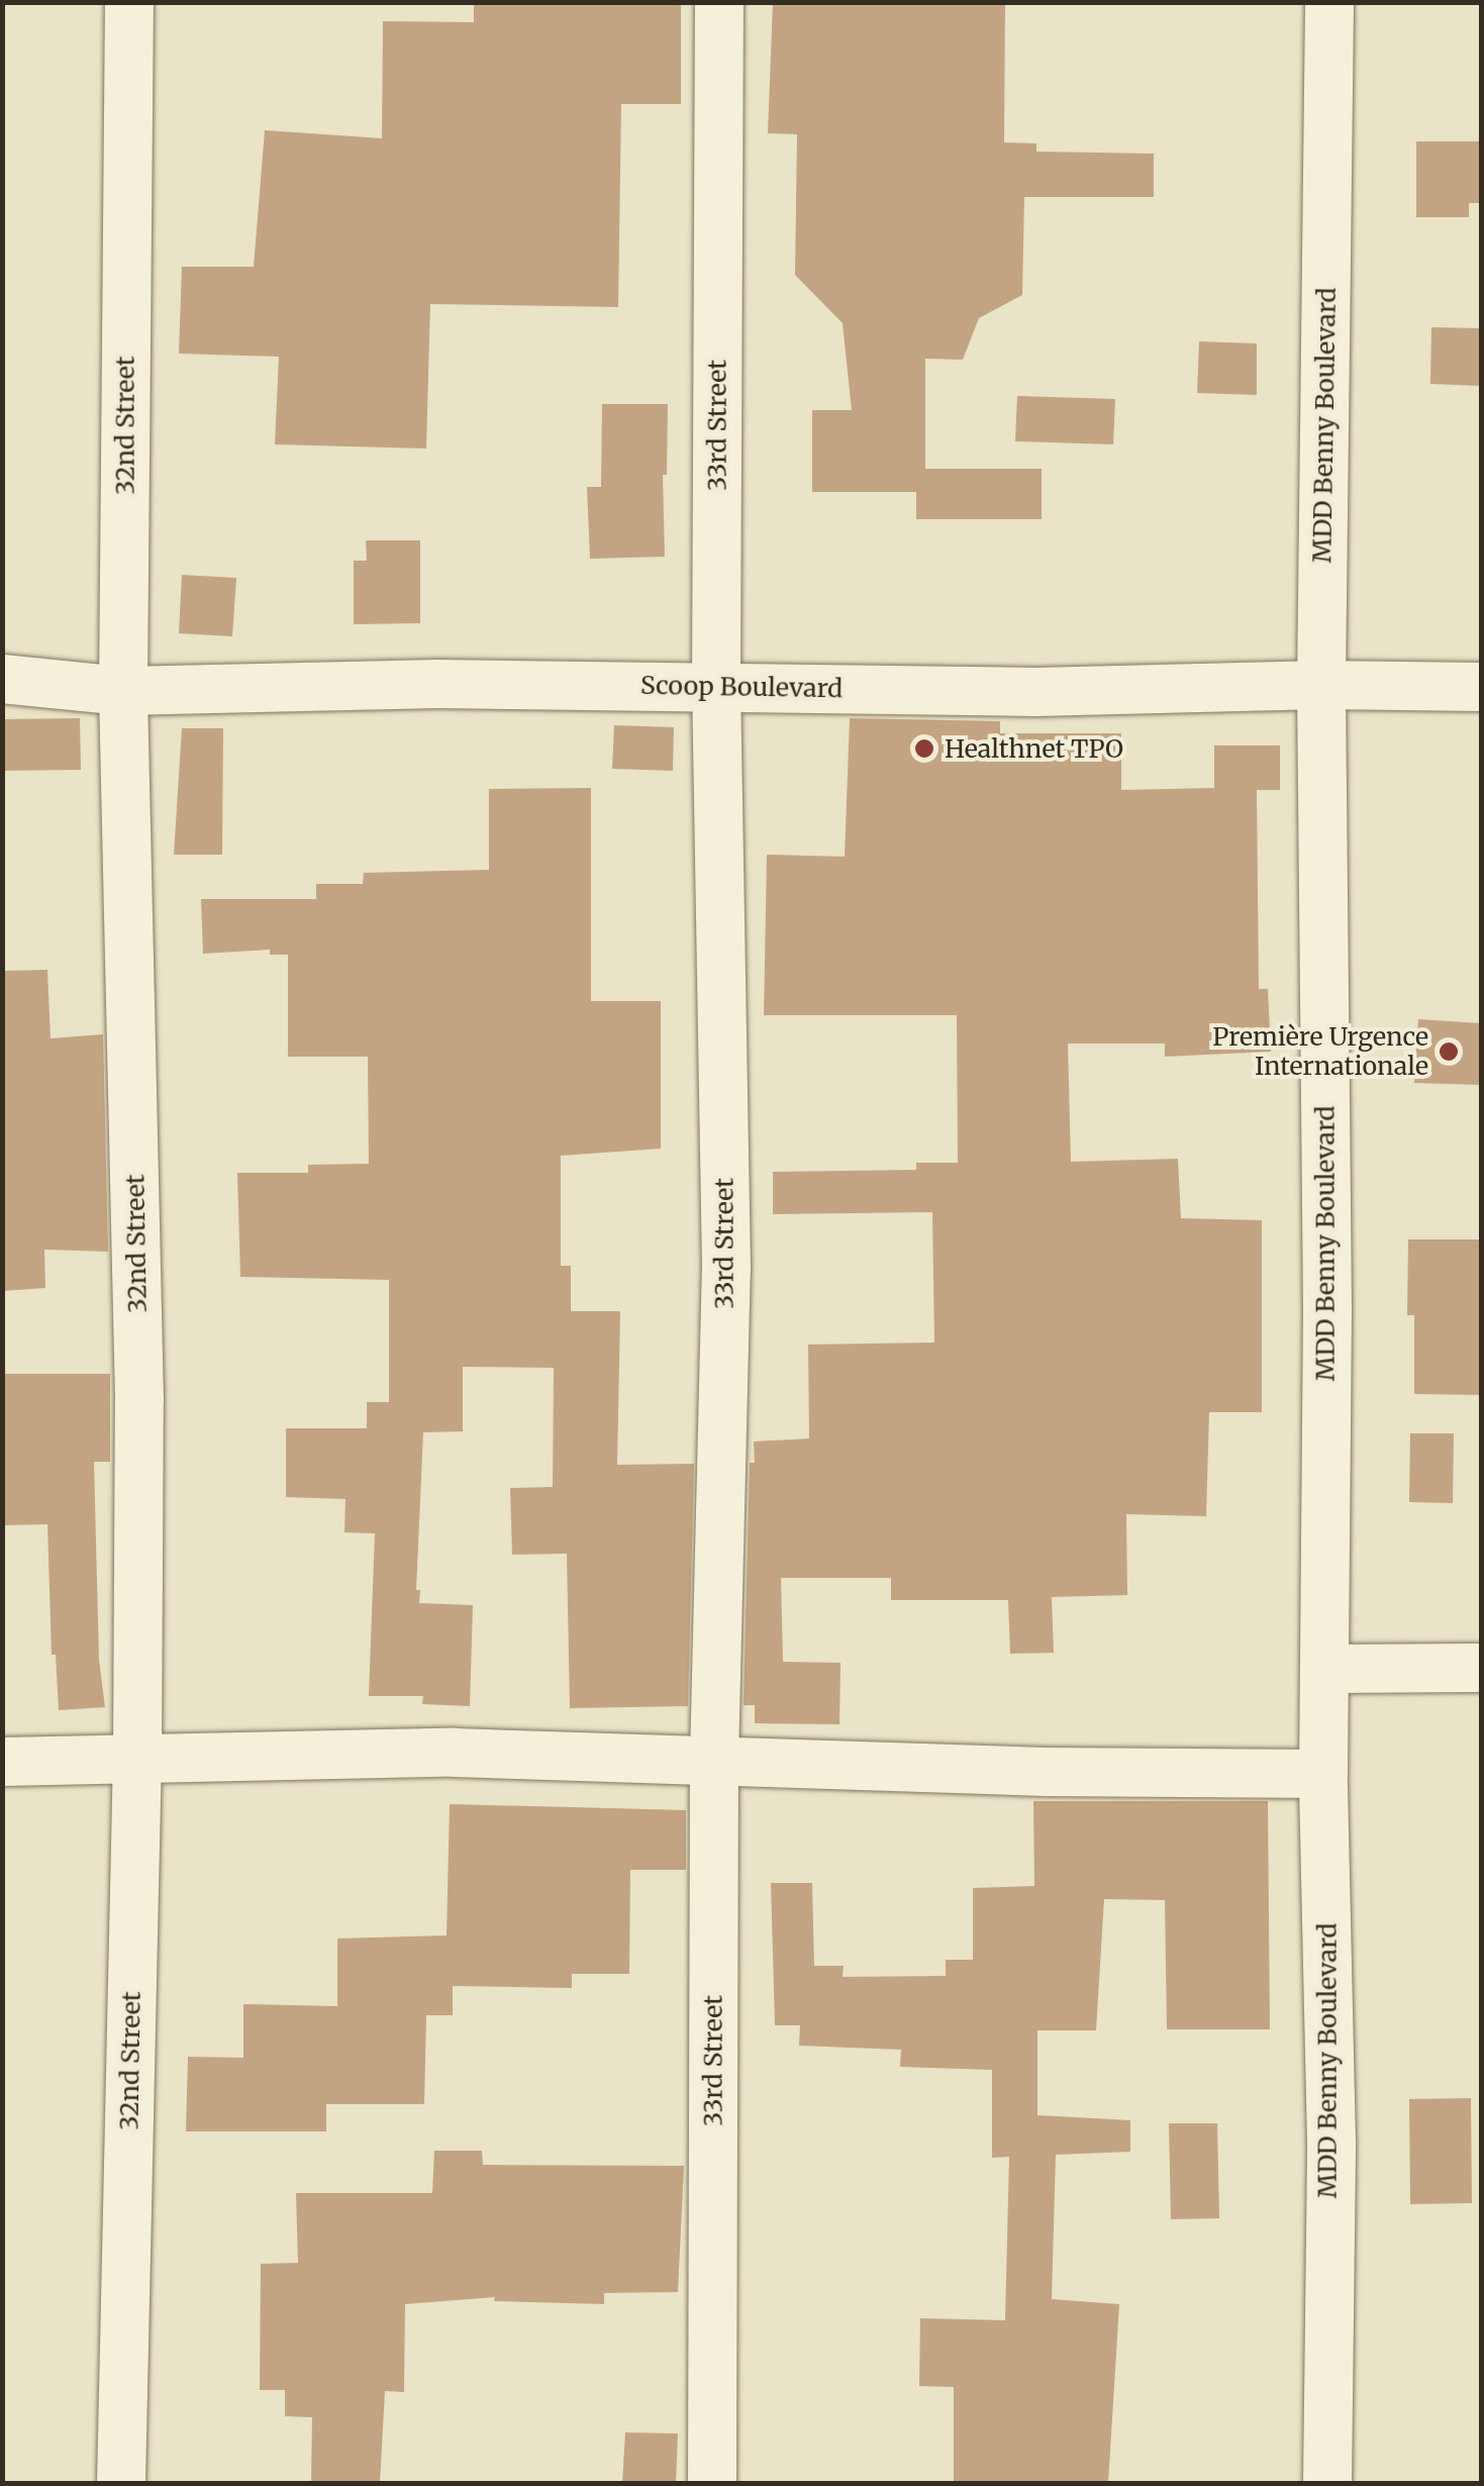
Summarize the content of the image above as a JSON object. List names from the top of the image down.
{
  "streets": {
    "street": [
      "32nd Street",
      "33rd Street",
      "MDD Benny Boulevard",
      "Scoop Boulevard"
    ]
  },
  "crossings": [
    ["32nd Street", "Scoop Boulevard"],
    ["33rd Street", "Scoop Boulevard"],
    ["MDD Benny Boulevard", "Scoop Boulevard"]
  ],
  "places": ["Healthnet TPO", "Première Urgence Internationale"]
}
